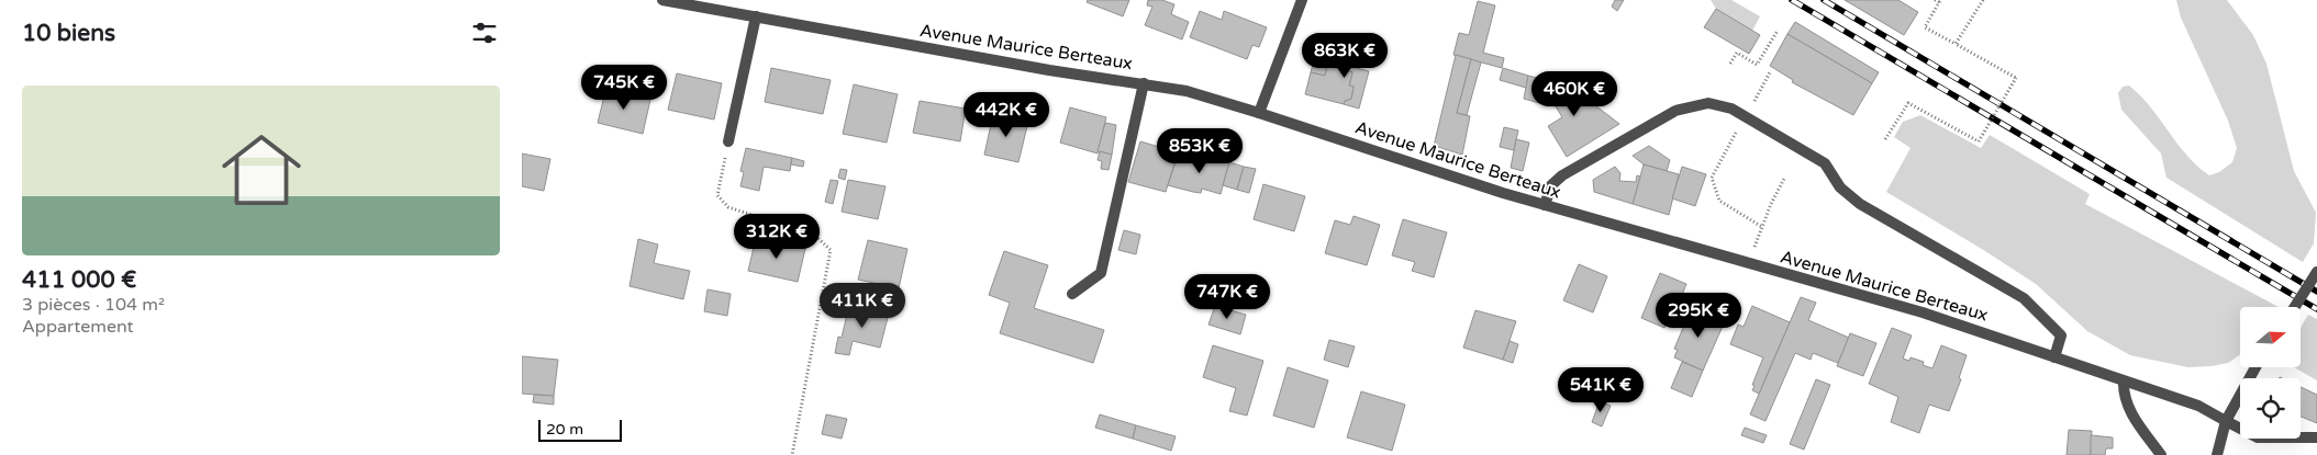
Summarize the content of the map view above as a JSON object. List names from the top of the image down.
{
  "streets": {
    "street": ["Avenue Maurice Berteaux"]
  },
  "scale_bar": "20 m",
  "north": "right",
  "page": {
    "heading": "10 biens",
    "price": [
      "863K €",
      "745K €",
      "460K €",
      "442K €",
      "853K €",
      "312K €",
      "747K €",
      "411K €",
      "295K €",
      "541K €"
    ],
    "list": [
      {
        "name": "411 000 €",
        "note": "3 pièces · 104 m² · Appartement"
      }
    ],
    "scale": "20 m"
  }
}
